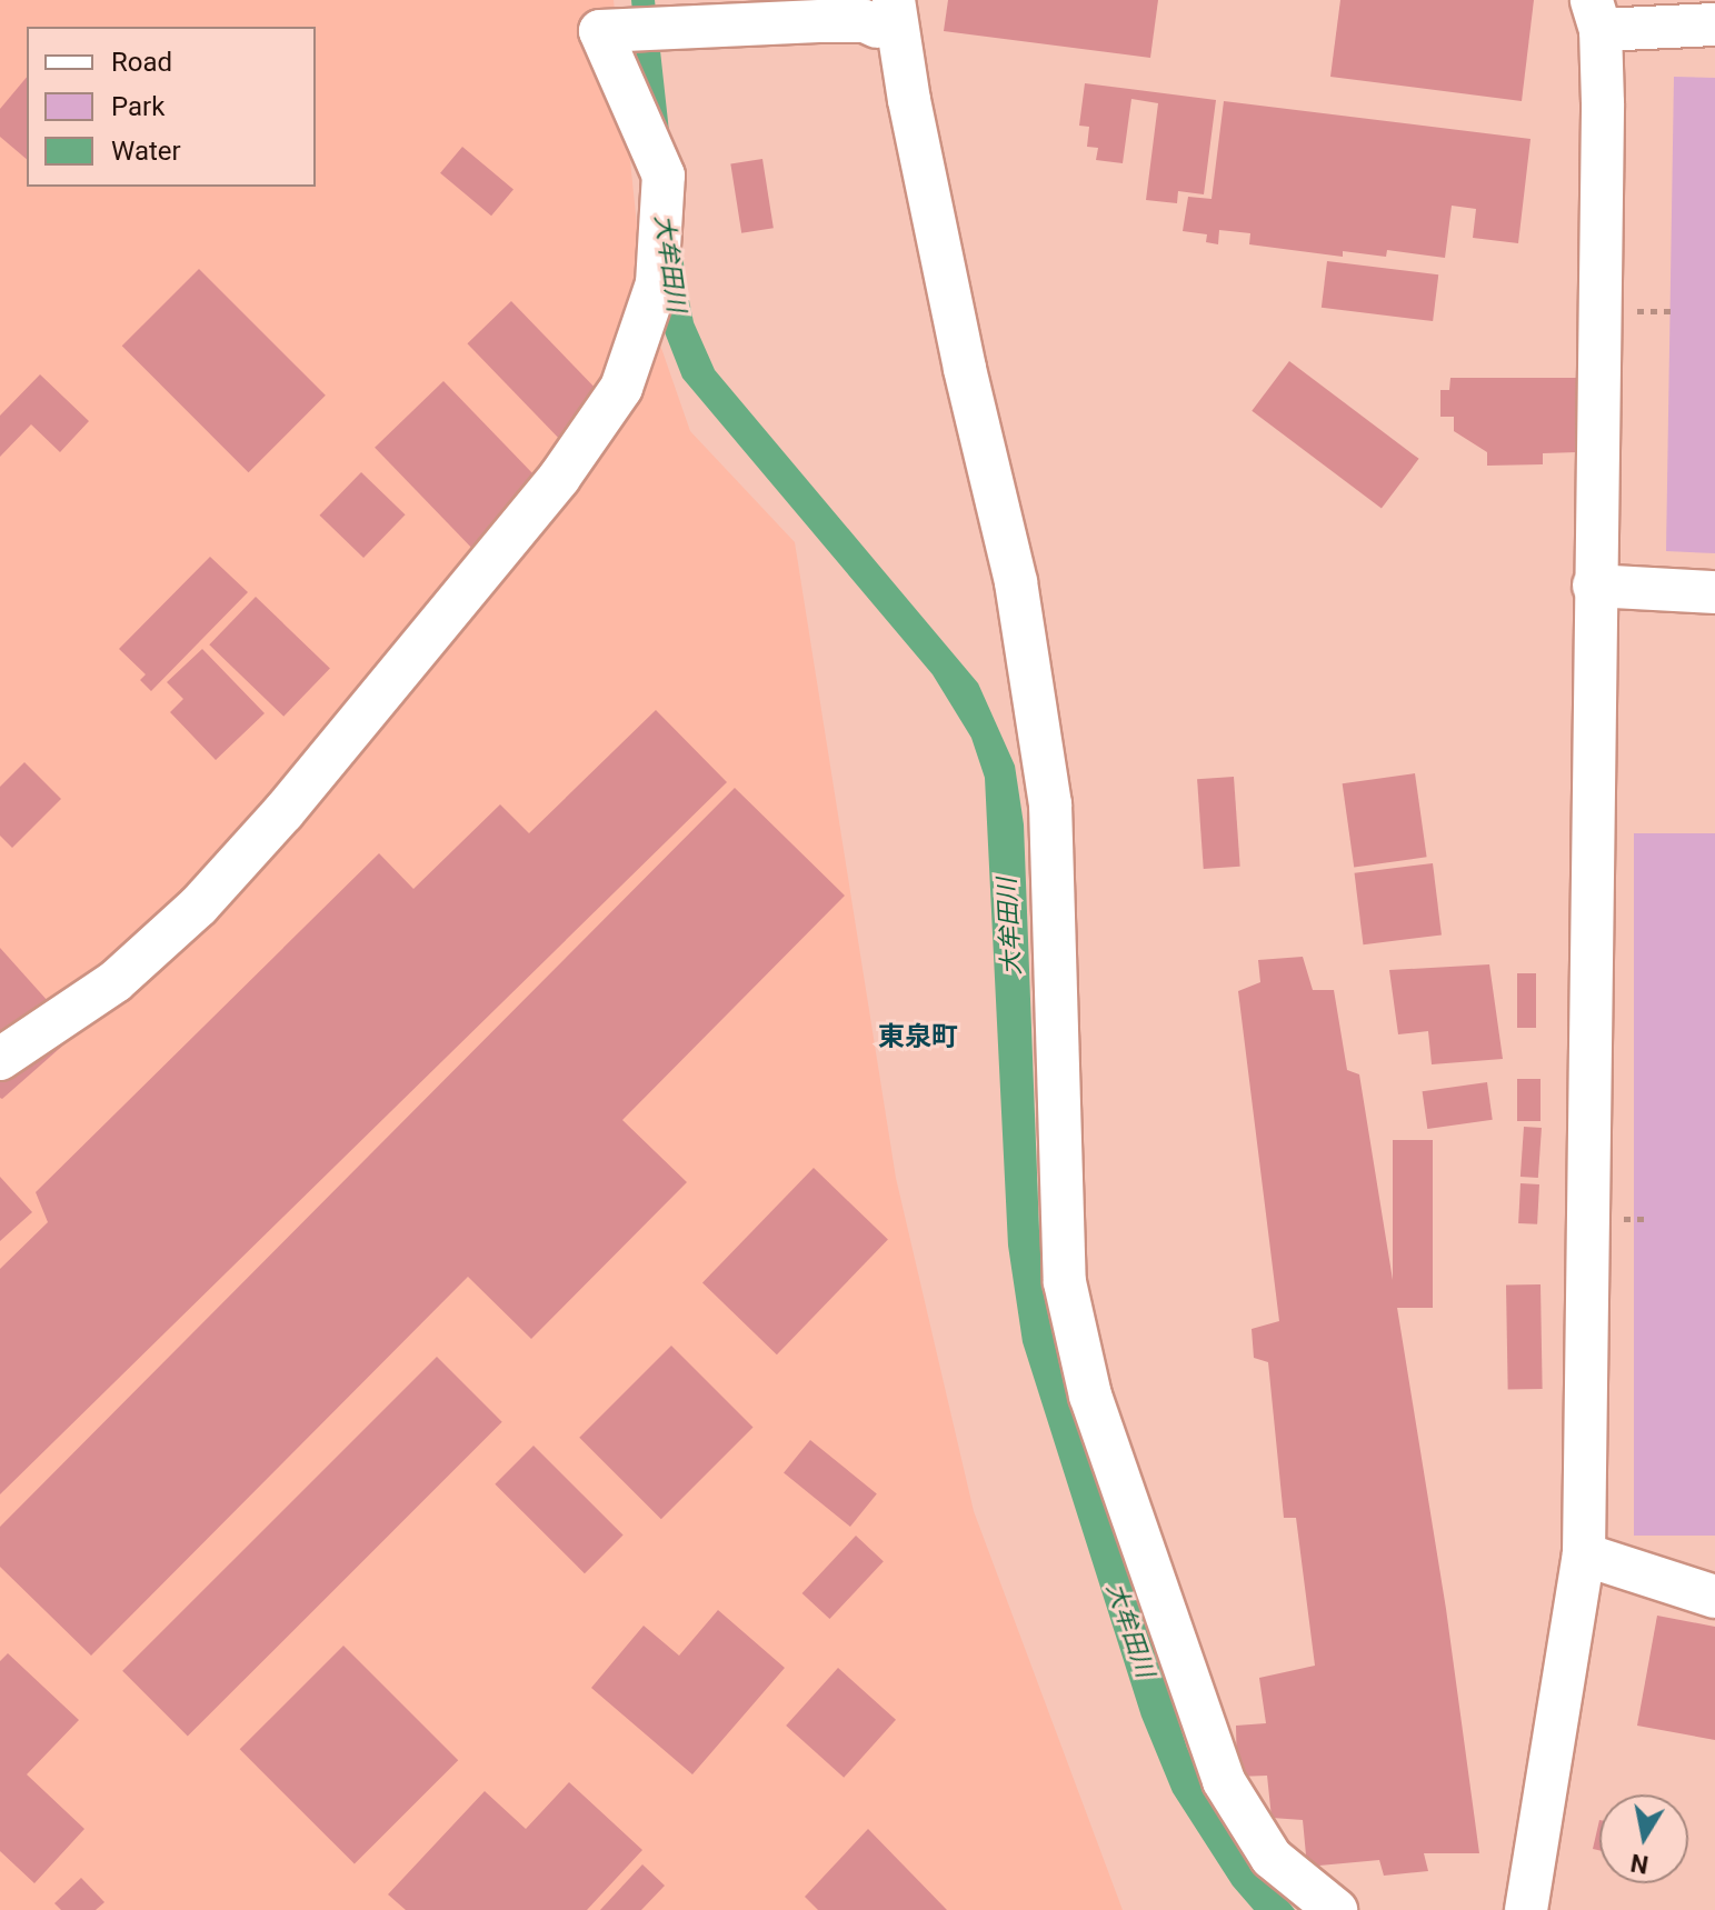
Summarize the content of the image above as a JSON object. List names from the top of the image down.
{
  "districts": ["東泉町"],
  "water": ["大牟田川"],
  "legend": ["Road", "Park", "Water"],
  "north": "bottom"
}
